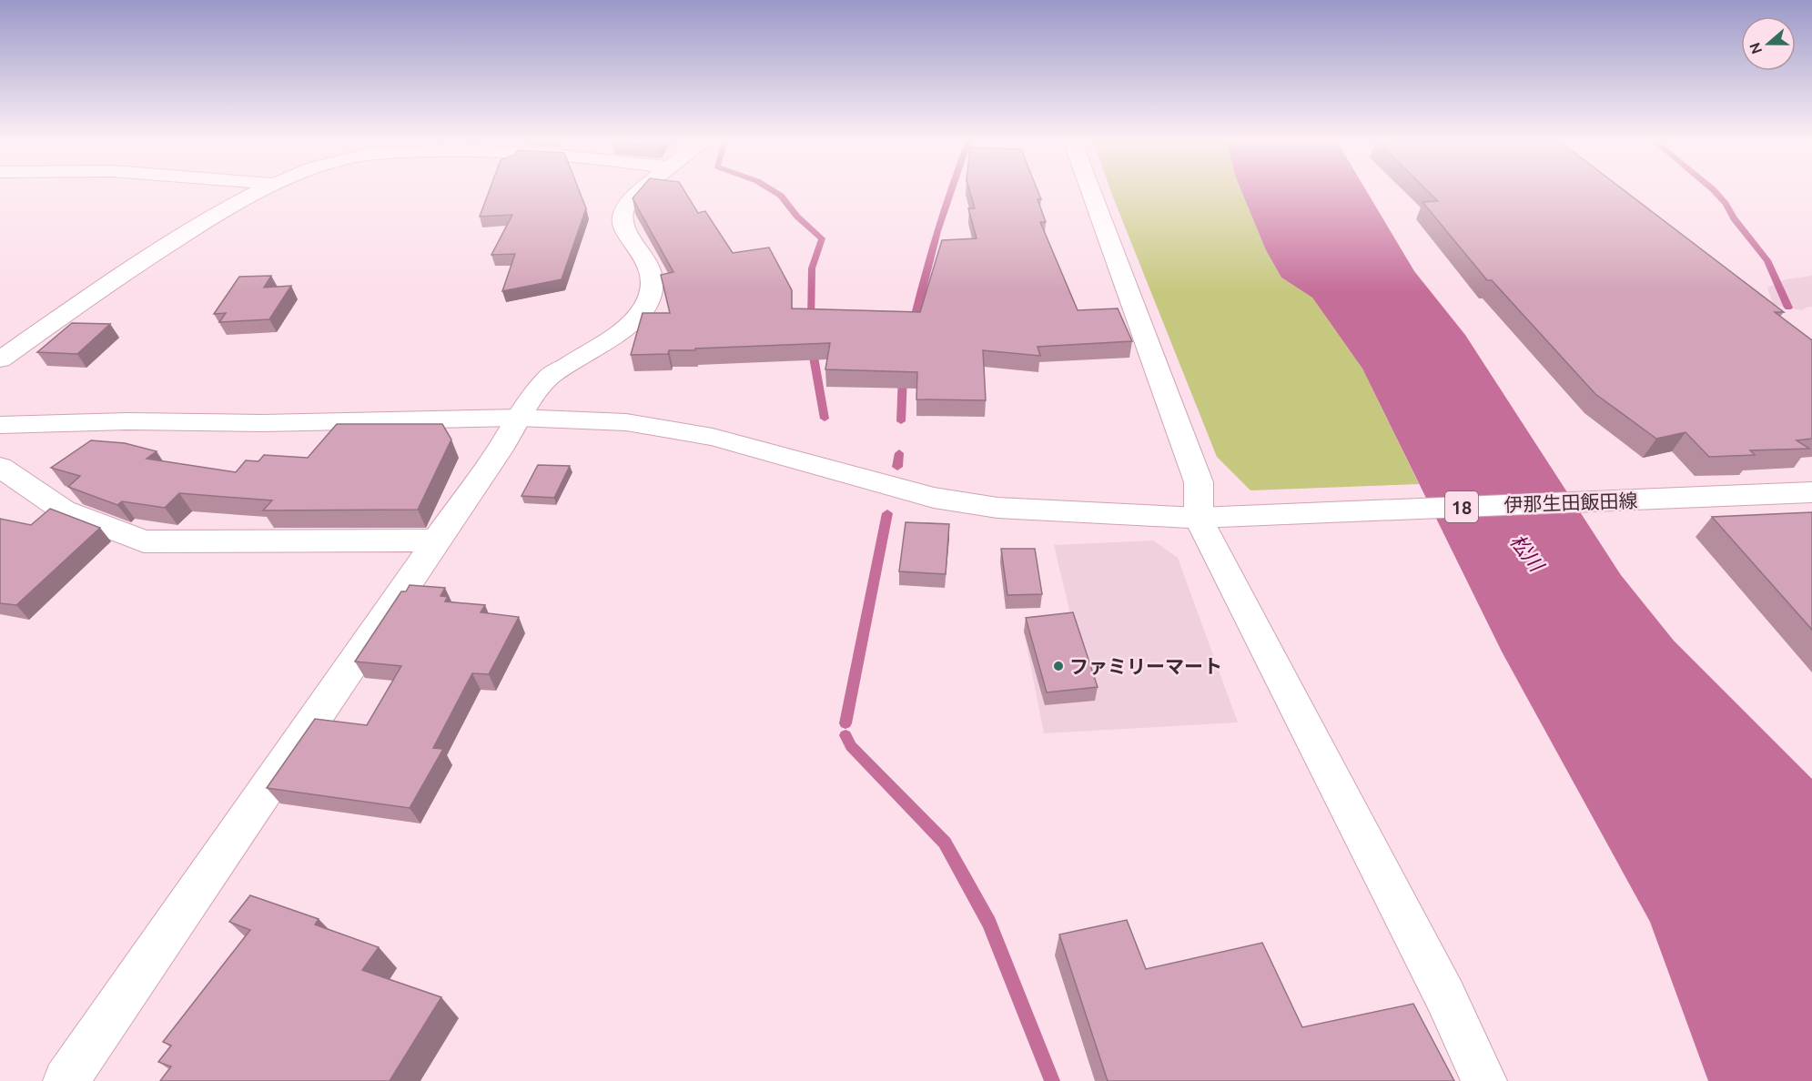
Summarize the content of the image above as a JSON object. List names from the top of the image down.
{
  "streets": {
    "street": ["伊那生田飯田線", "18"]
  },
  "water": ["松川"],
  "places": ["ファミリーマート"],
  "north": "left"
}
